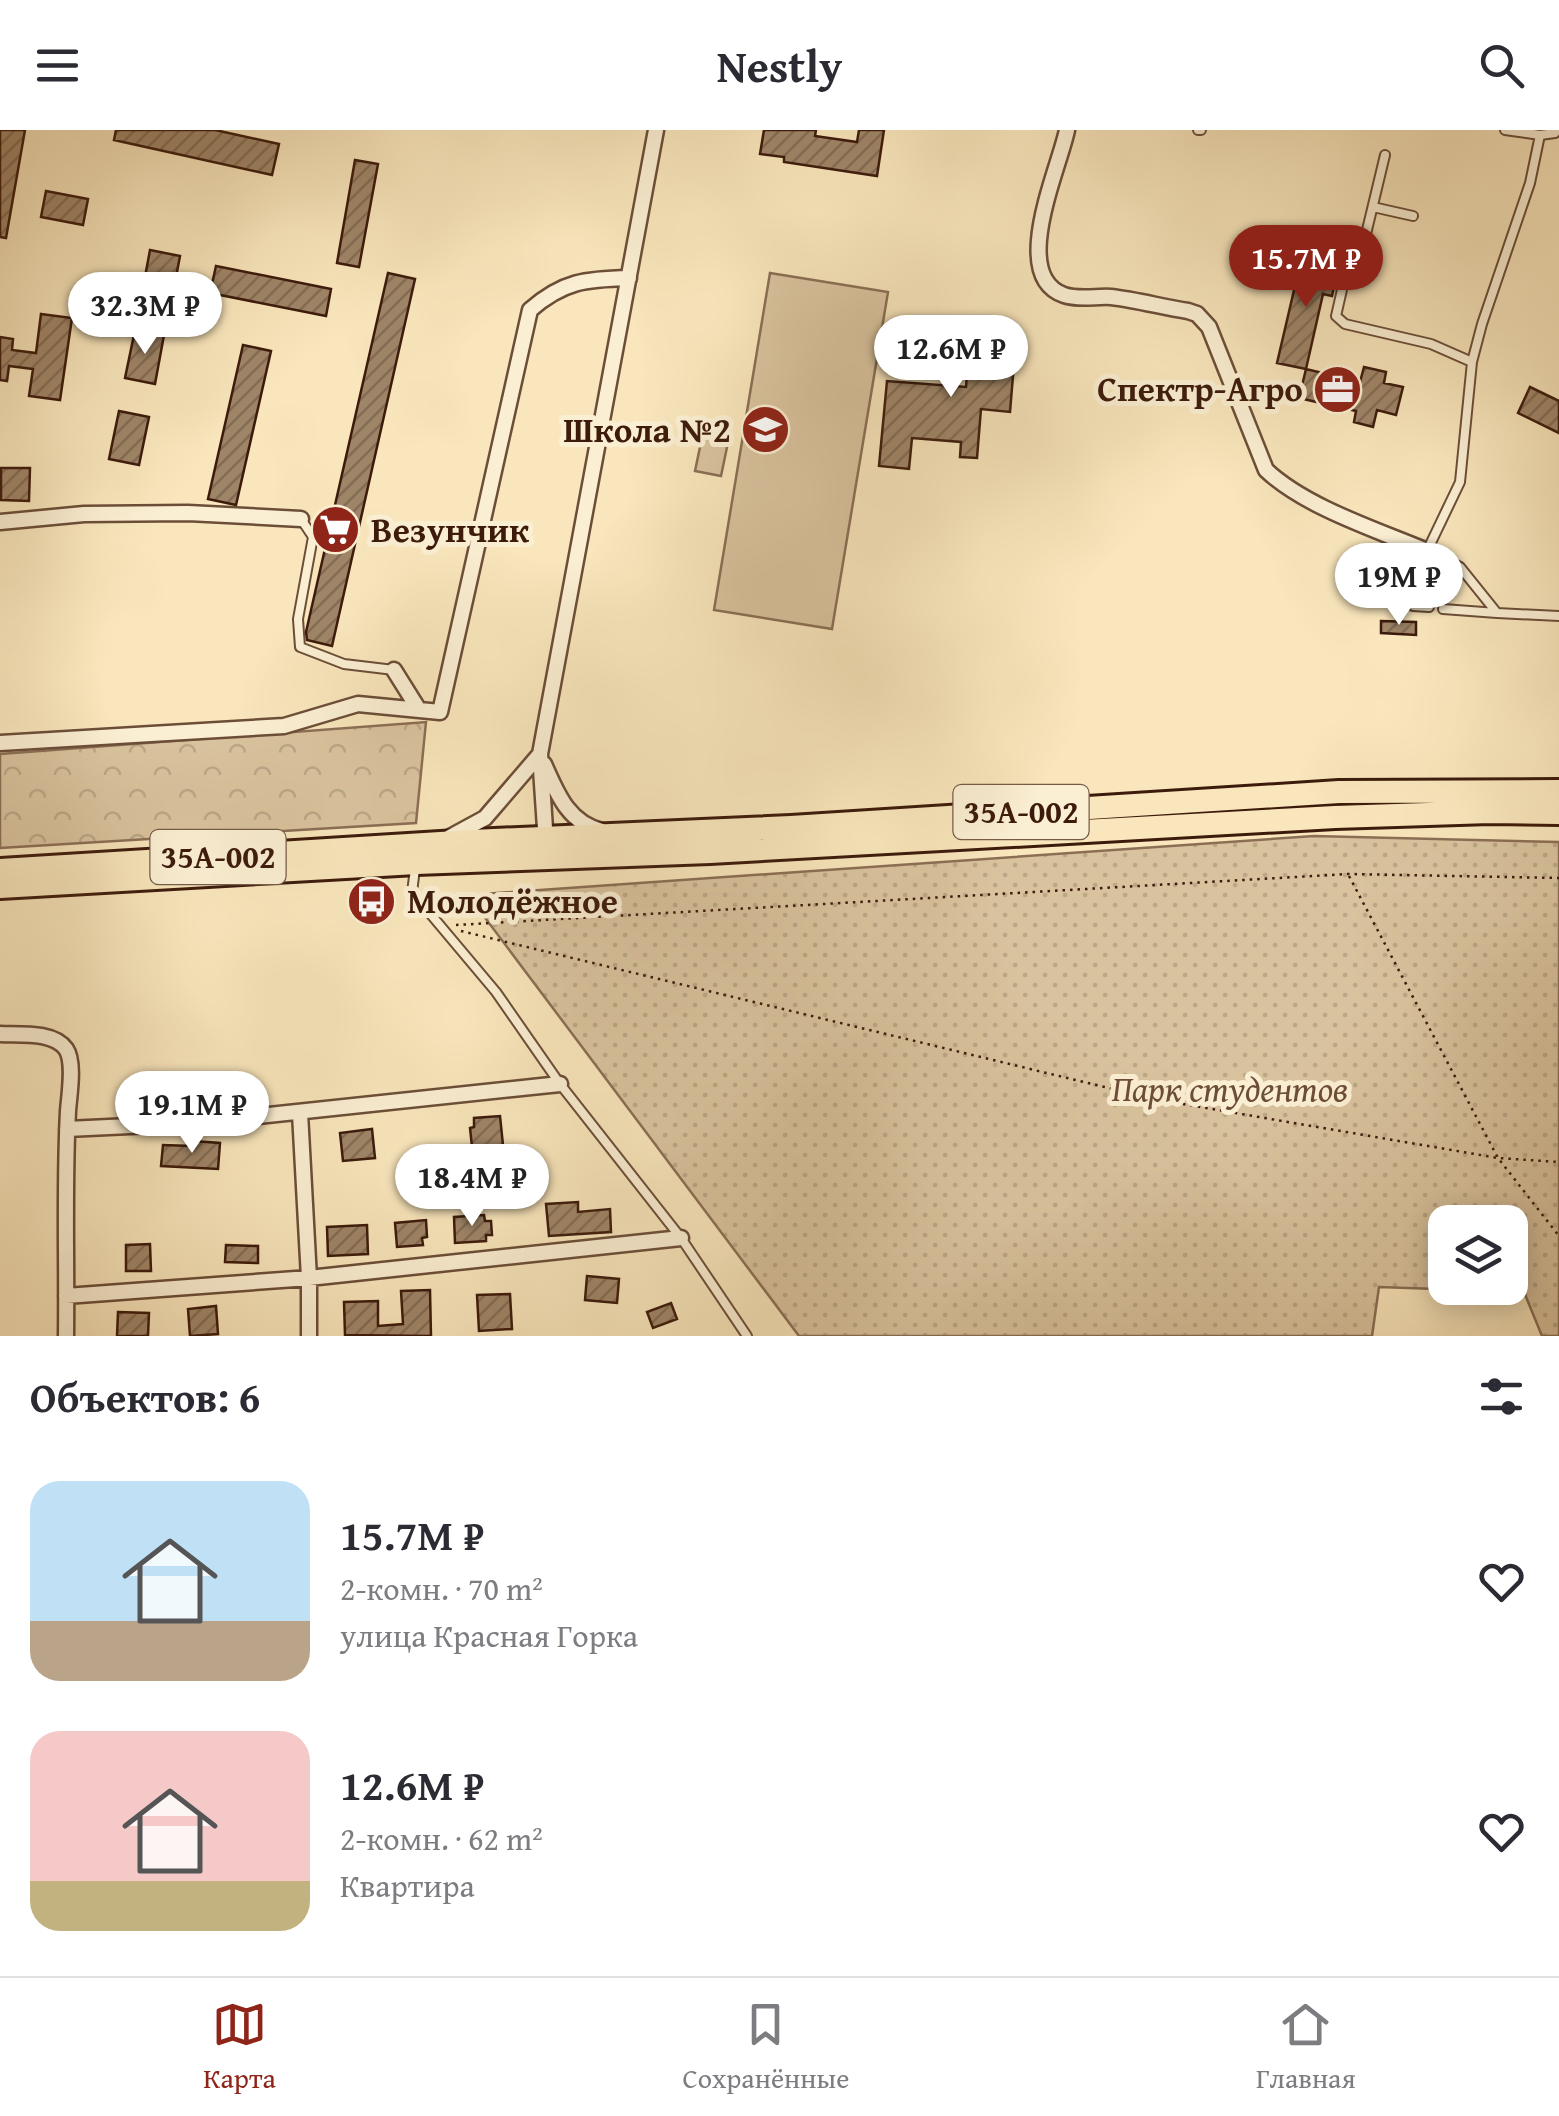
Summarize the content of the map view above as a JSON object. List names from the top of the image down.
{
  "streets": {
    "main road": ["35А-002"]
  },
  "parks": ["Парк студентов"],
  "places": {
    "office": ["Спектр-Агро"],
    "school or university": ["Школа №2"],
    "supermarket": ["Везунчик"],
    "bus stop": ["Молодёжное"]
  },
  "page": {
    "header": "Nestly",
    "price": [
      "15.7M ₽",
      "32.3M ₽",
      "12.6M ₽",
      "19M ₽",
      "19.1M ₽",
      "18.4M ₽"
    ],
    "heading": "Объектов: 6",
    "list": [
      {
        "name": "15.7M ₽",
        "note": "2-комн. · 70 m² · улица Красная Горка"
      },
      {
        "name": "12.6M ₽",
        "note": "2-комн. · 62 m² · Квартира"
      }
    ],
    "tabs": ["Карта", "Сохранённые", "Главная"]
  }
}
